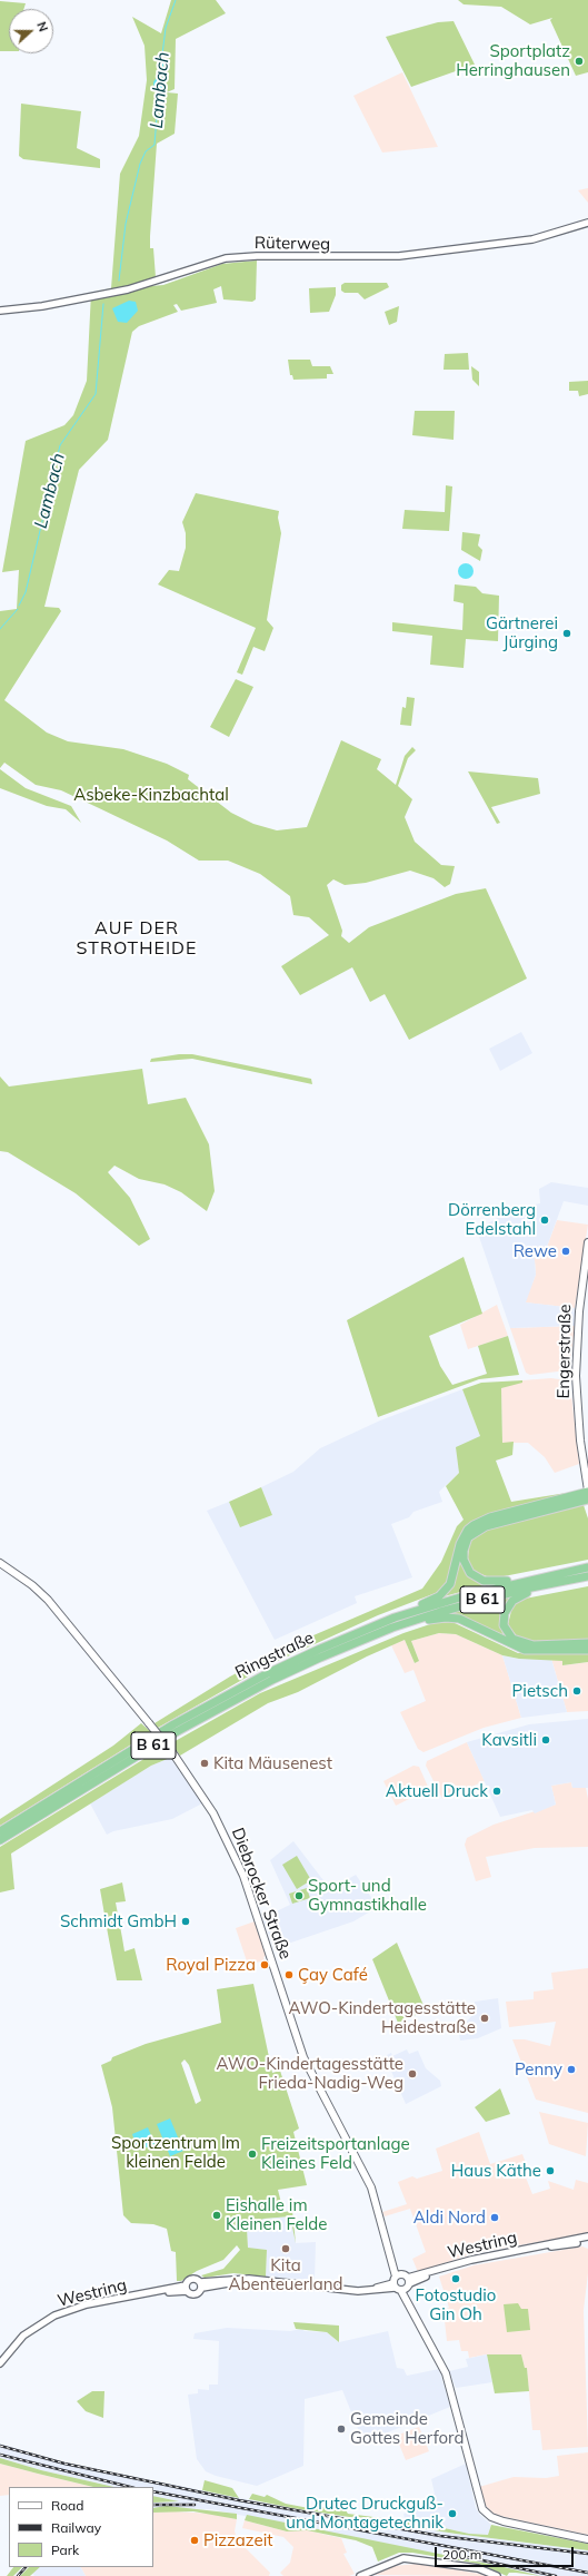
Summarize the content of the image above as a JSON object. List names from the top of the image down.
{
  "streets": {
    "highway": ["B 61", "Ringstraße"],
    "main road": ["Engerstraße", "Diebrocker Straße"],
    "street": ["Rüterweg", "Westring"]
  },
  "crossings": [
    ["Diebrocker Straße", "Westring"]
  ],
  "districts": ["AUF DER STROTHEIDE"],
  "water": ["Lambach"],
  "parks": ["Asbeke-Kinzbachtal", "Sportzentrum Im kleinen Felde"],
  "places": [
    "Sportplatz Herringhausen",
    "Gärtnerei Jürging",
    "Dörrenberg Edelstahl",
    "Rewe",
    "Pietsch",
    "Kavsitli",
    "Kita Mäusenest",
    "Aktuell Druck",
    "Sport- und Gymnastikhalle",
    "Schmidt GmbH",
    "Royal Pizza",
    "Çay Café",
    "AWO-Kindertagesstätte Heidestraße",
    "Penny",
    "AWO-Kindertagesstätte Frieda-Nadig-Weg",
    "Freizeitsportanlage Kleines Feld",
    "Haus Käthe",
    "Eishalle im Kleinen Felde",
    "Aldi Nord",
    "Kita Abenteuerland",
    "Fotostudio Gin Oh",
    "Gemeinde Gottes Herford",
    "Drutec Druckguß- und Montagetechnik",
    "Pizzazeit"
  ],
  "legend": ["Road", "Railway", "Park"],
  "scale_bar": "200 m",
  "north": "right"
}
